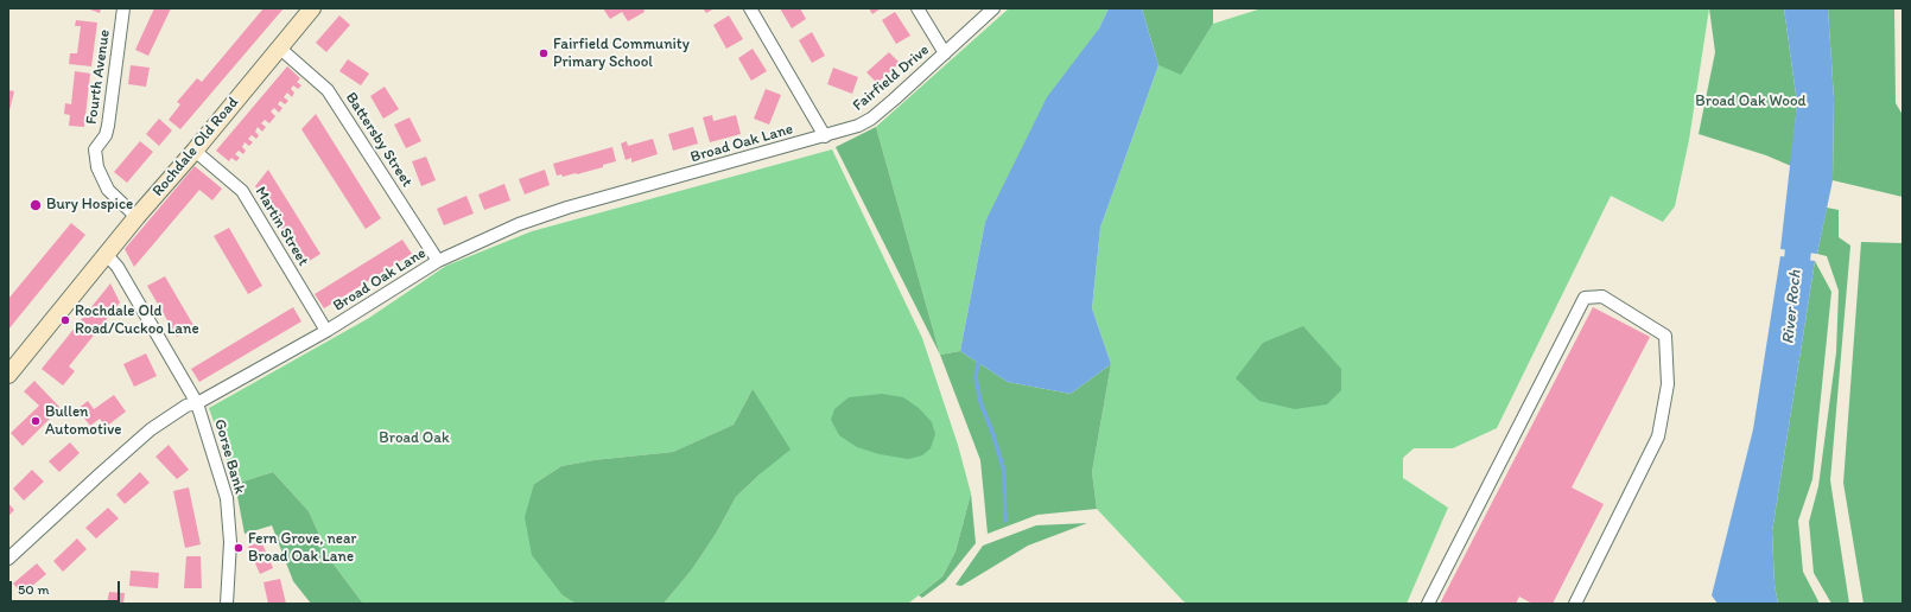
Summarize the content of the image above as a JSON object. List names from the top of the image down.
{
  "streets": {
    "main road": ["Rochdale Old Road"],
    "street": [
      "Fourth Avenue",
      "Fairfield Drive",
      "Battersby Street",
      "Broad Oak Lane",
      "Martin Street",
      "Gorse Bank"
    ]
  },
  "crossings": [
    ["Fourth Avenue", "Rochdale Old Road"],
    ["Fairfield Drive", "Broad Oak Lane"],
    ["Battersby Street", "Broad Oak Lane"],
    ["Battersby Street", "Rochdale Old Road"],
    ["Broad Oak Lane", "Martin Street"],
    ["Broad Oak Lane", "Gorse Bank"],
    ["Rochdale Old Road", "Martin Street"],
    ["Rochdale Old Road", "Gorse Bank"]
  ],
  "water": ["River Roch"],
  "parks": ["Broad Oak Wood", "Broad Oak"],
  "places": [
    "Fairfield Community Primary School",
    "Bury Hospice",
    "Rochdale Old Road/Cuckoo Lane",
    "Bullen Automotive",
    "Fern Grove, near Broad Oak Lane"
  ],
  "scale_bar": "50 m"
}
